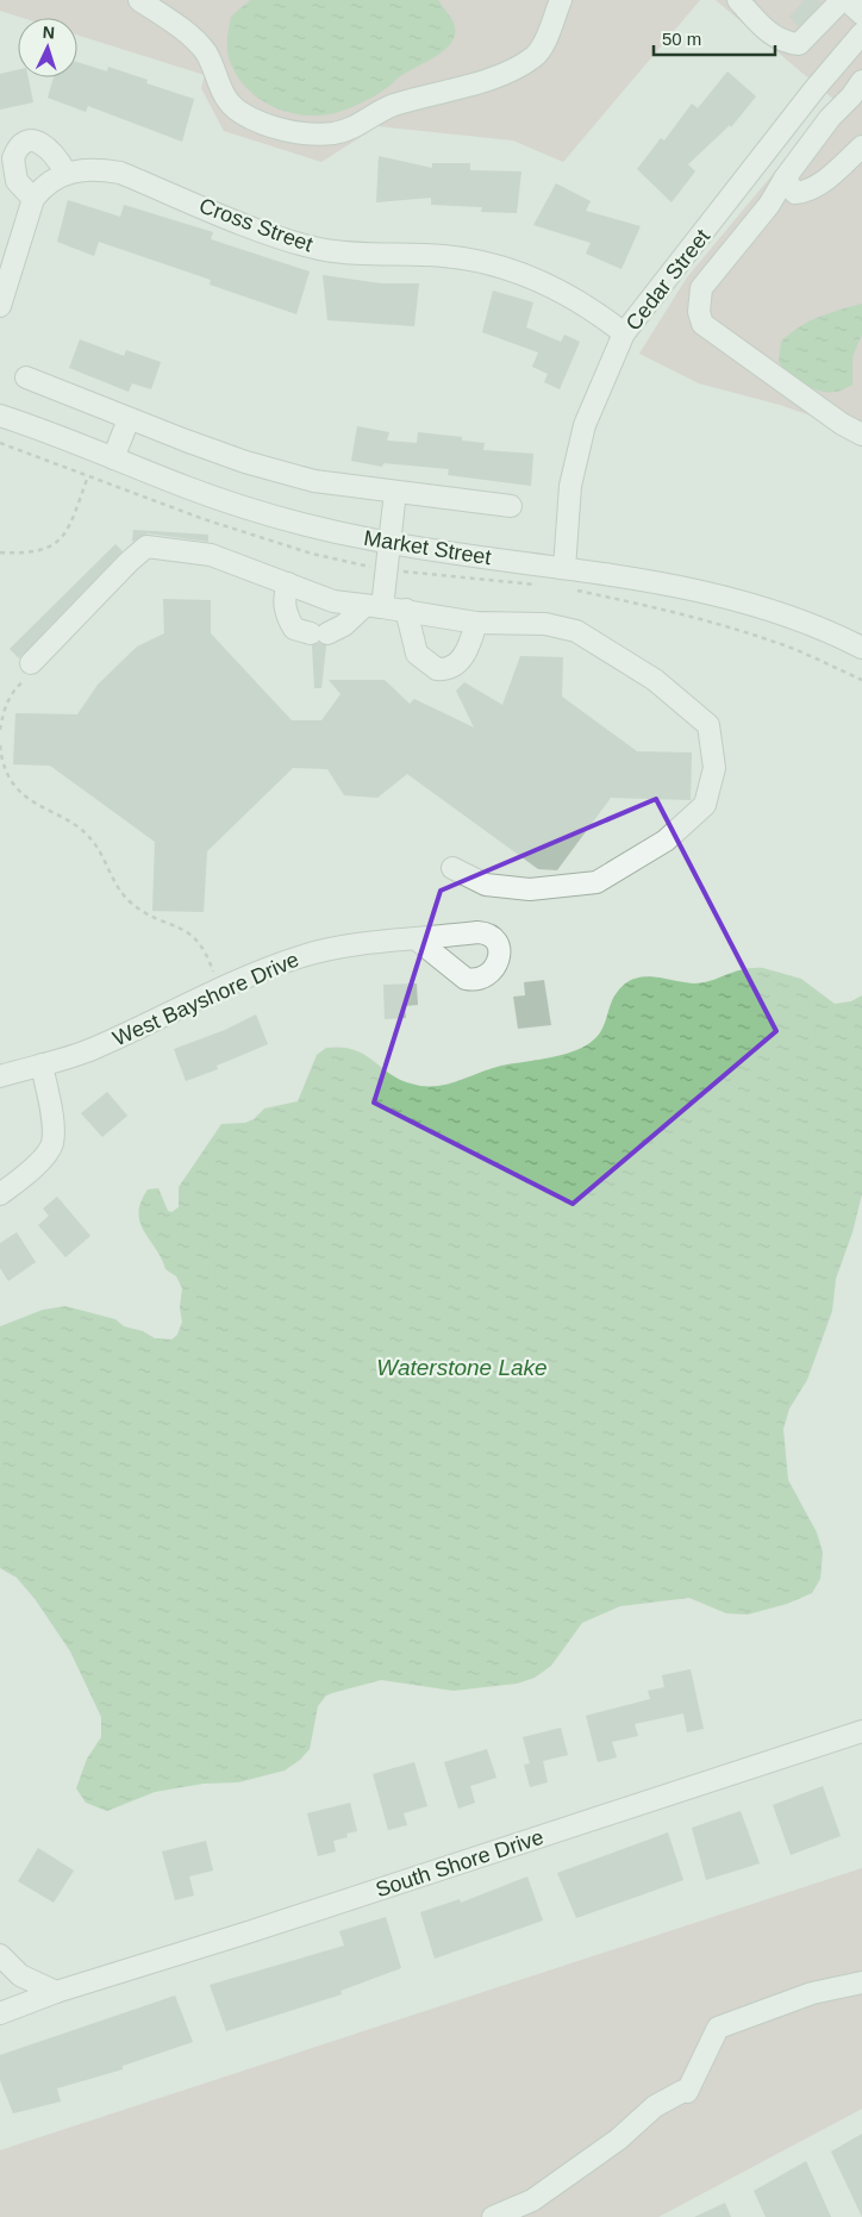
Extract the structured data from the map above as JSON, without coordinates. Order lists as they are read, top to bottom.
{
  "streets": {
    "street": [
      "Cross Street",
      "Cedar Street",
      "Market Street",
      "West Bayshore Drive",
      "South Shore Drive"
    ]
  },
  "crossings": [
    ["Cross Street", "Cedar Street"],
    ["Cedar Street", "Market Street"]
  ],
  "water": ["Waterstone Lake"],
  "scale_bar": "50 m",
  "north": "top"
}
